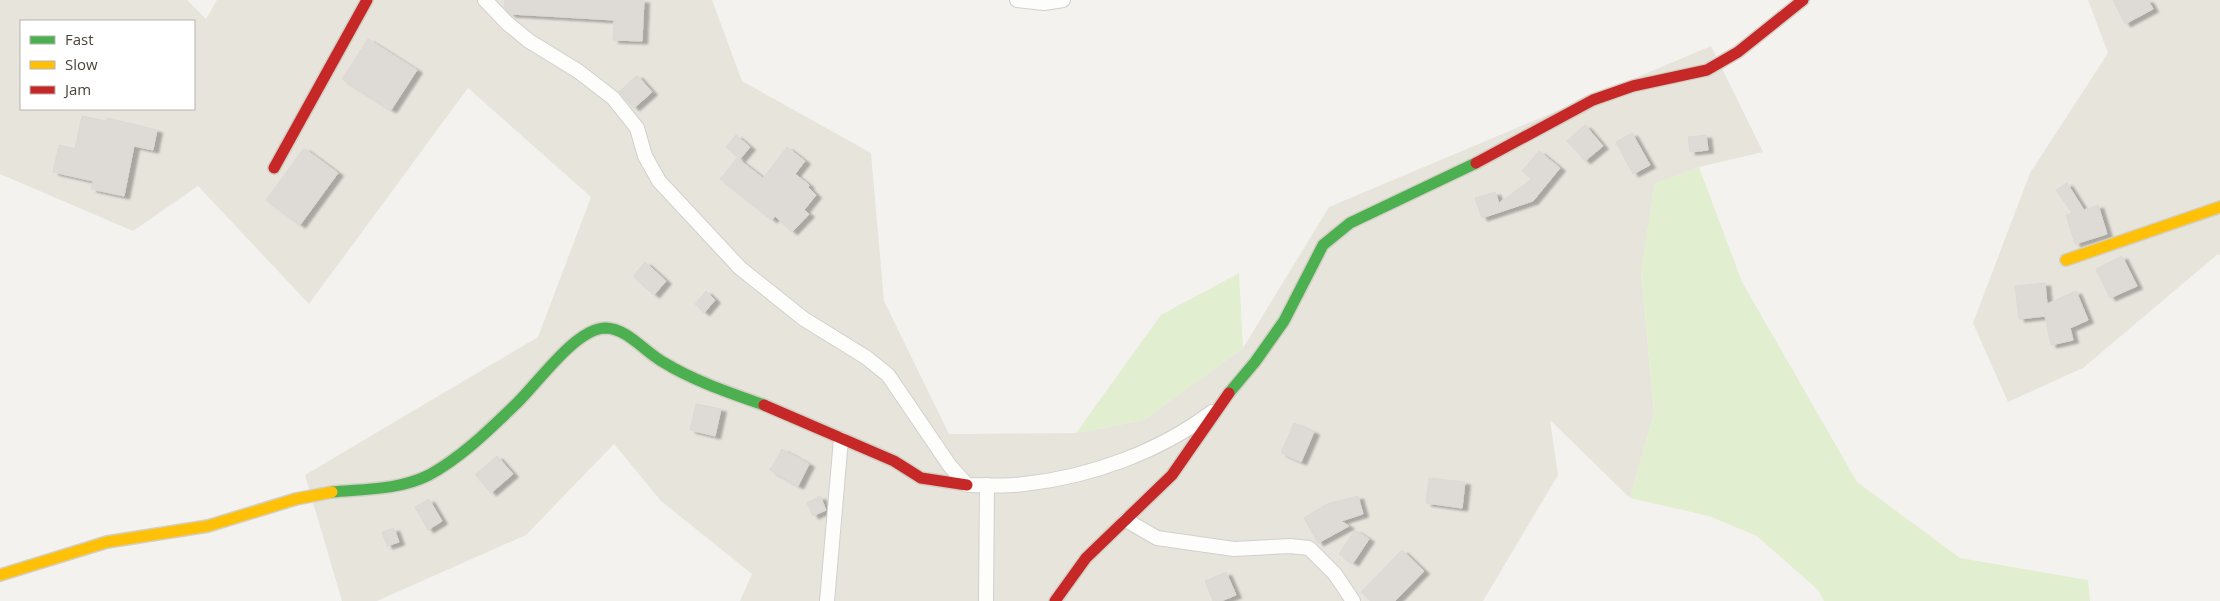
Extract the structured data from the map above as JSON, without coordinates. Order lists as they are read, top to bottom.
{
  "legend": ["Fast", "Slow", "Jam"]
}
